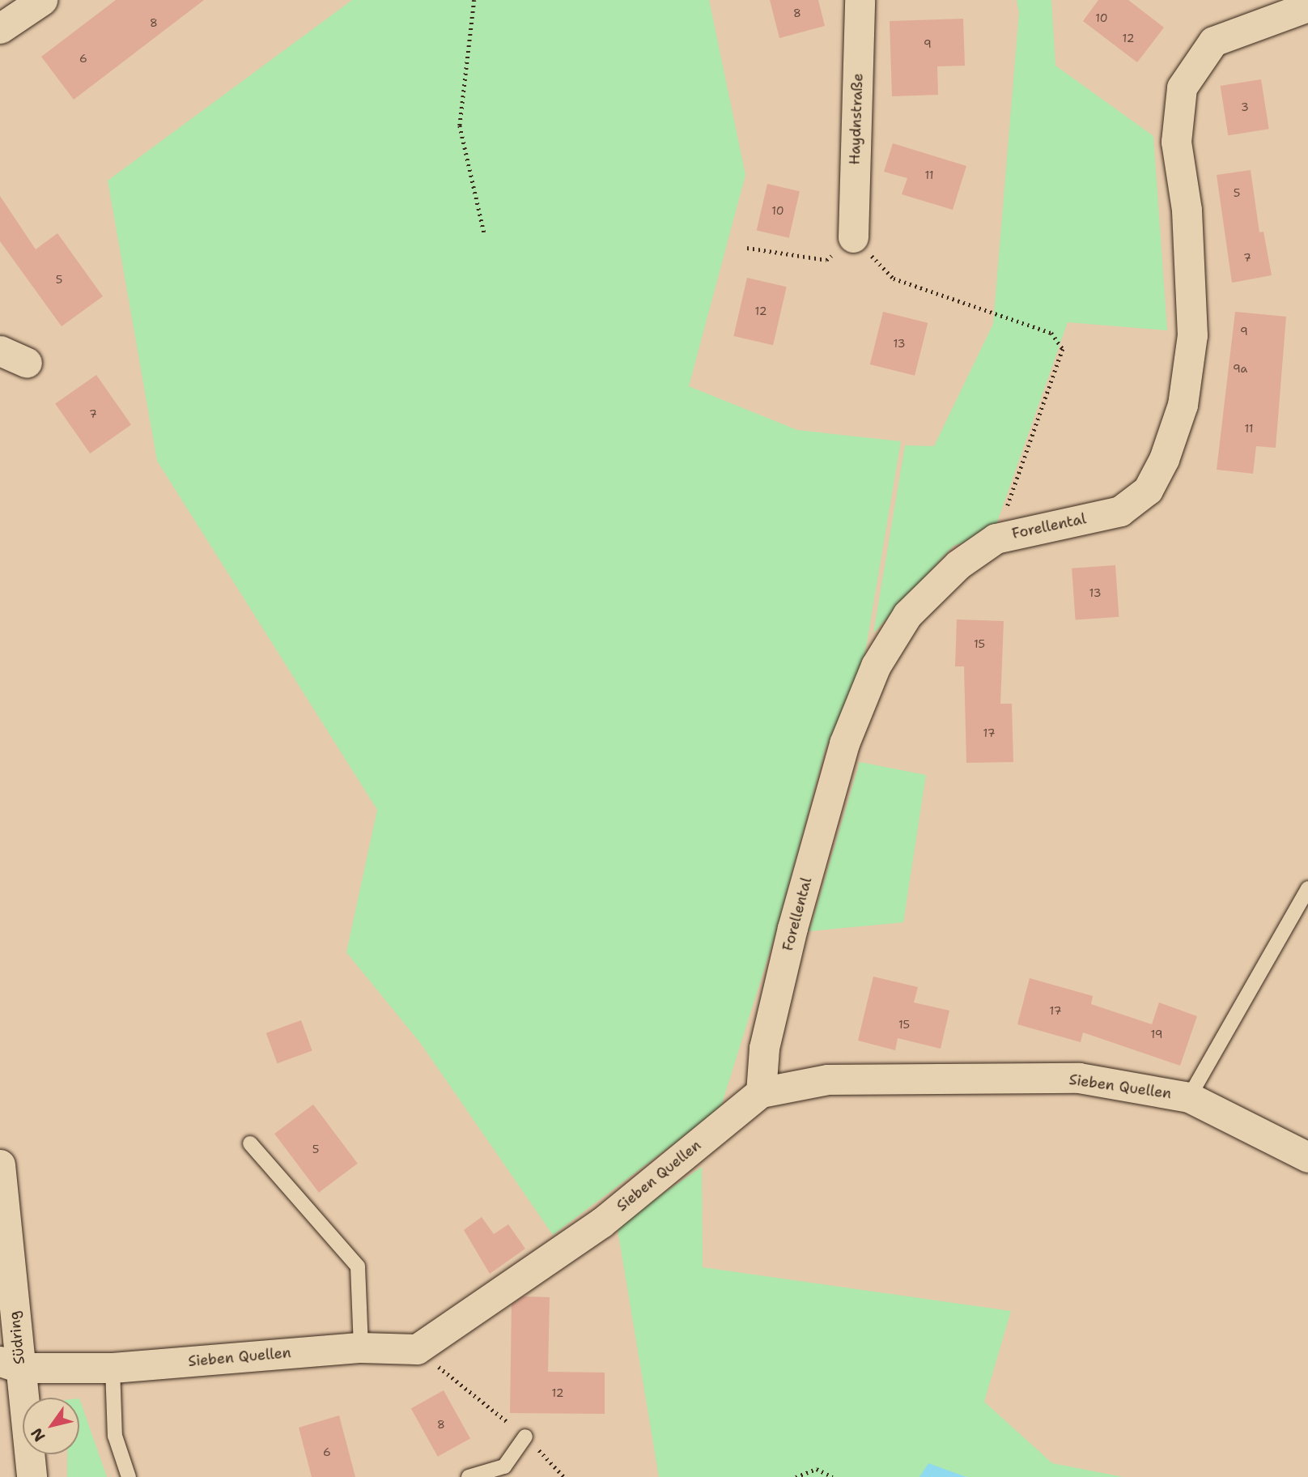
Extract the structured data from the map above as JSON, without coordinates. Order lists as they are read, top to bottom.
{
  "streets": {
    "street": [
      "Haydnstraße",
      "Forellental",
      "Sieben Quellen",
      "Südring"
    ]
  },
  "crossings": [
    ["Forellental", "Sieben Quellen"],
    ["Sieben Quellen", "Südring"]
  ],
  "house_numbers": [
    "8",
    "10",
    "8",
    "12",
    "9",
    "6",
    "3",
    "11",
    "5",
    "10",
    "7",
    "5",
    "12",
    "9",
    "13",
    "9a",
    "7",
    "11",
    "13",
    "15",
    "17",
    "17",
    "15",
    "19",
    "5",
    "12",
    "8",
    "6"
  ],
  "north": "bottom left"
}
